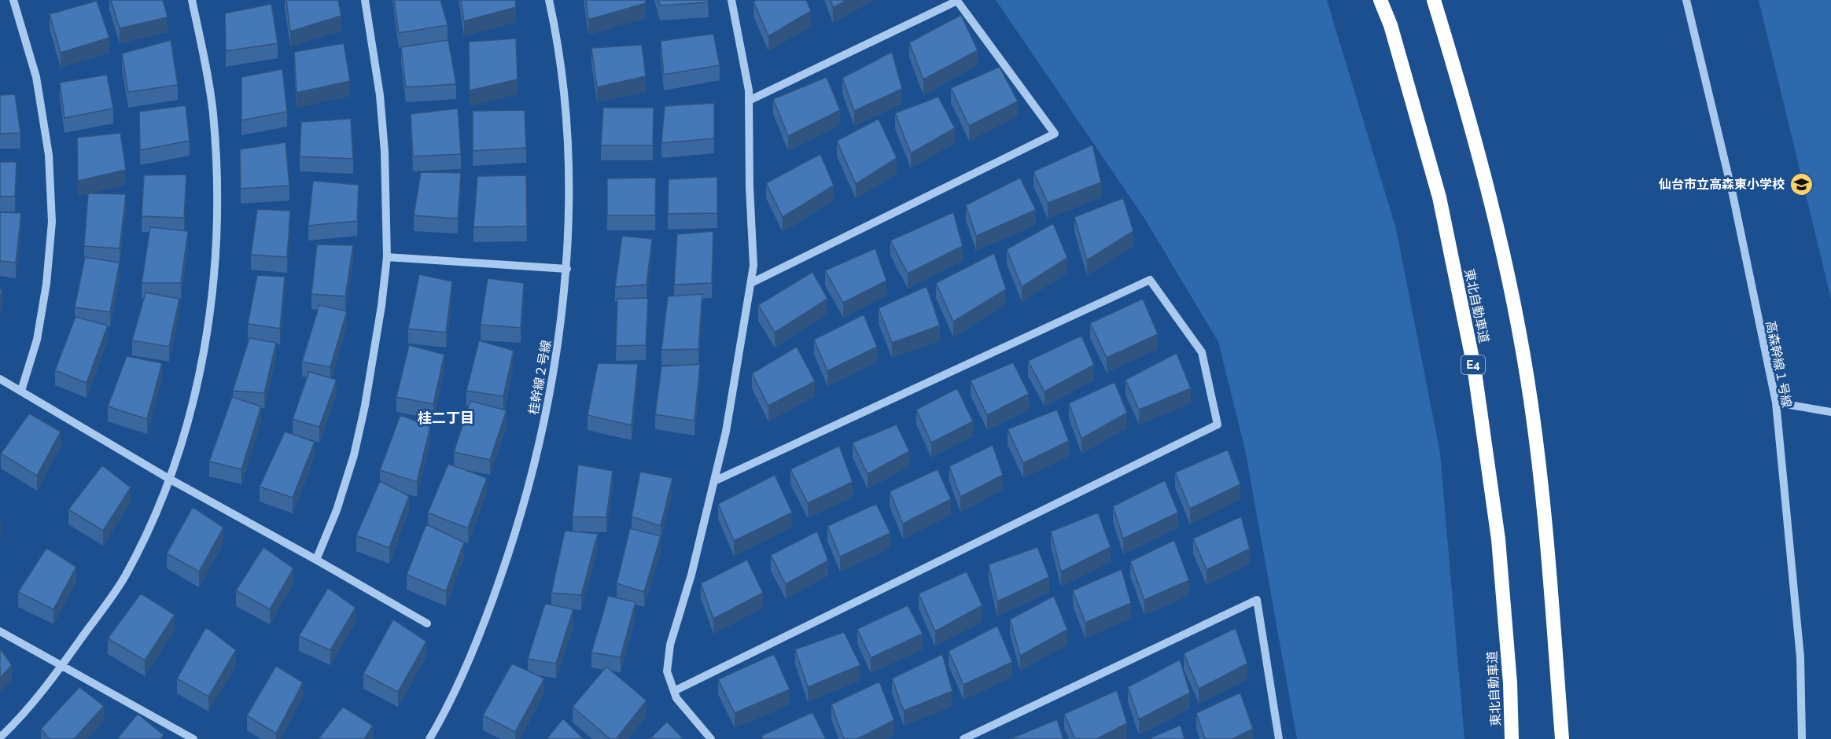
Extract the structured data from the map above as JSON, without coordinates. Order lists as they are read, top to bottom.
{
  "streets": {
    "highway": ["東北自動車道", "E4"],
    "street": ["高森幹線１号線", "桂幹線２号線"]
  },
  "districts": ["桂二丁目"],
  "places": {
    "school or university": ["仙台市立高森東小学校"]
  }
}
